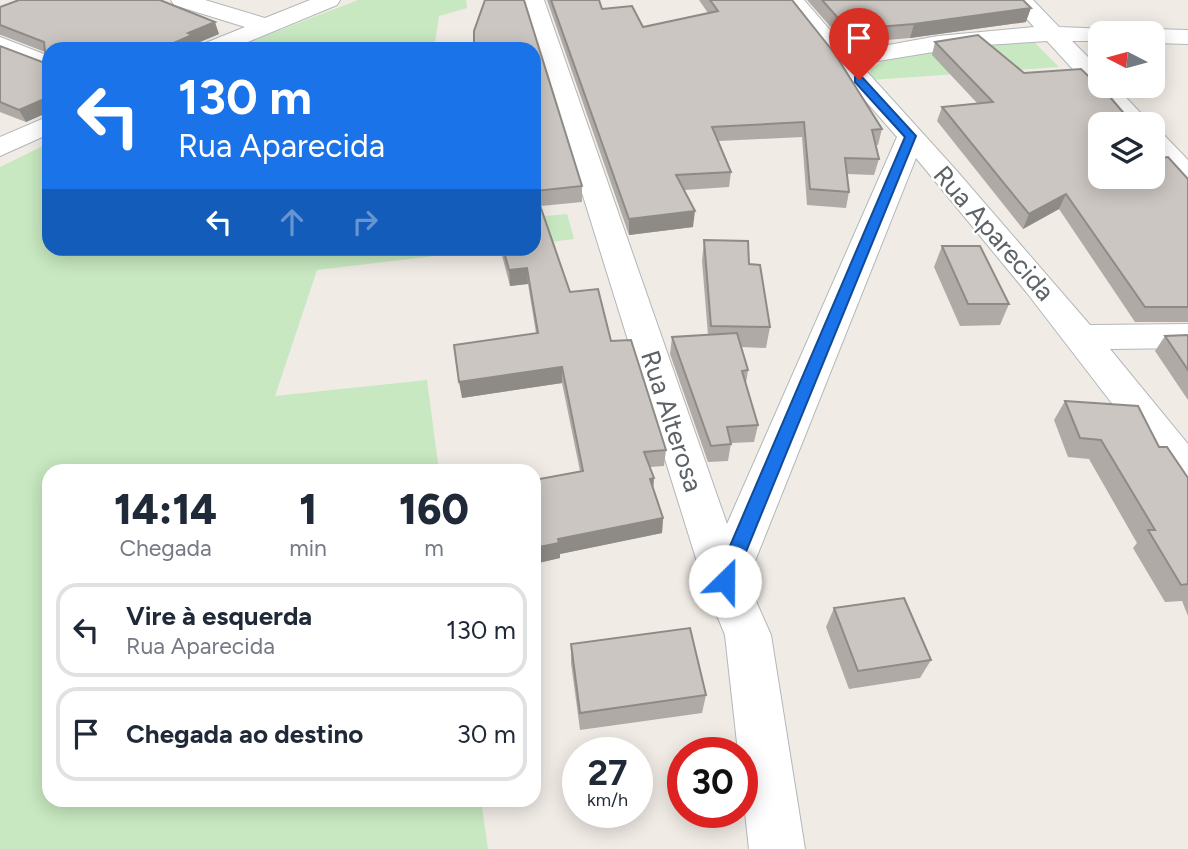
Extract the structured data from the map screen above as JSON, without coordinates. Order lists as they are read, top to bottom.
{
  "streets": {
    "street": ["Rua Aparecida", "Rua Alterosa"]
  },
  "north": "left",
  "page": {
    "turn": ["130 m", "Rua Aparecida"],
    "eta": [
      "14:14",
      "Chegada",
      "1",
      "min",
      "160",
      "m"
    ],
    "list": [
      {
        "name": "Vire à esquerda",
        "note": "Rua Aparecida",
        "value": "130 m"
      },
      {
        "name": "Chegada ao destino",
        "value": "30 m"
      }
    ],
    "speed": "27 km/h",
    "limit": "30"
  }
}
